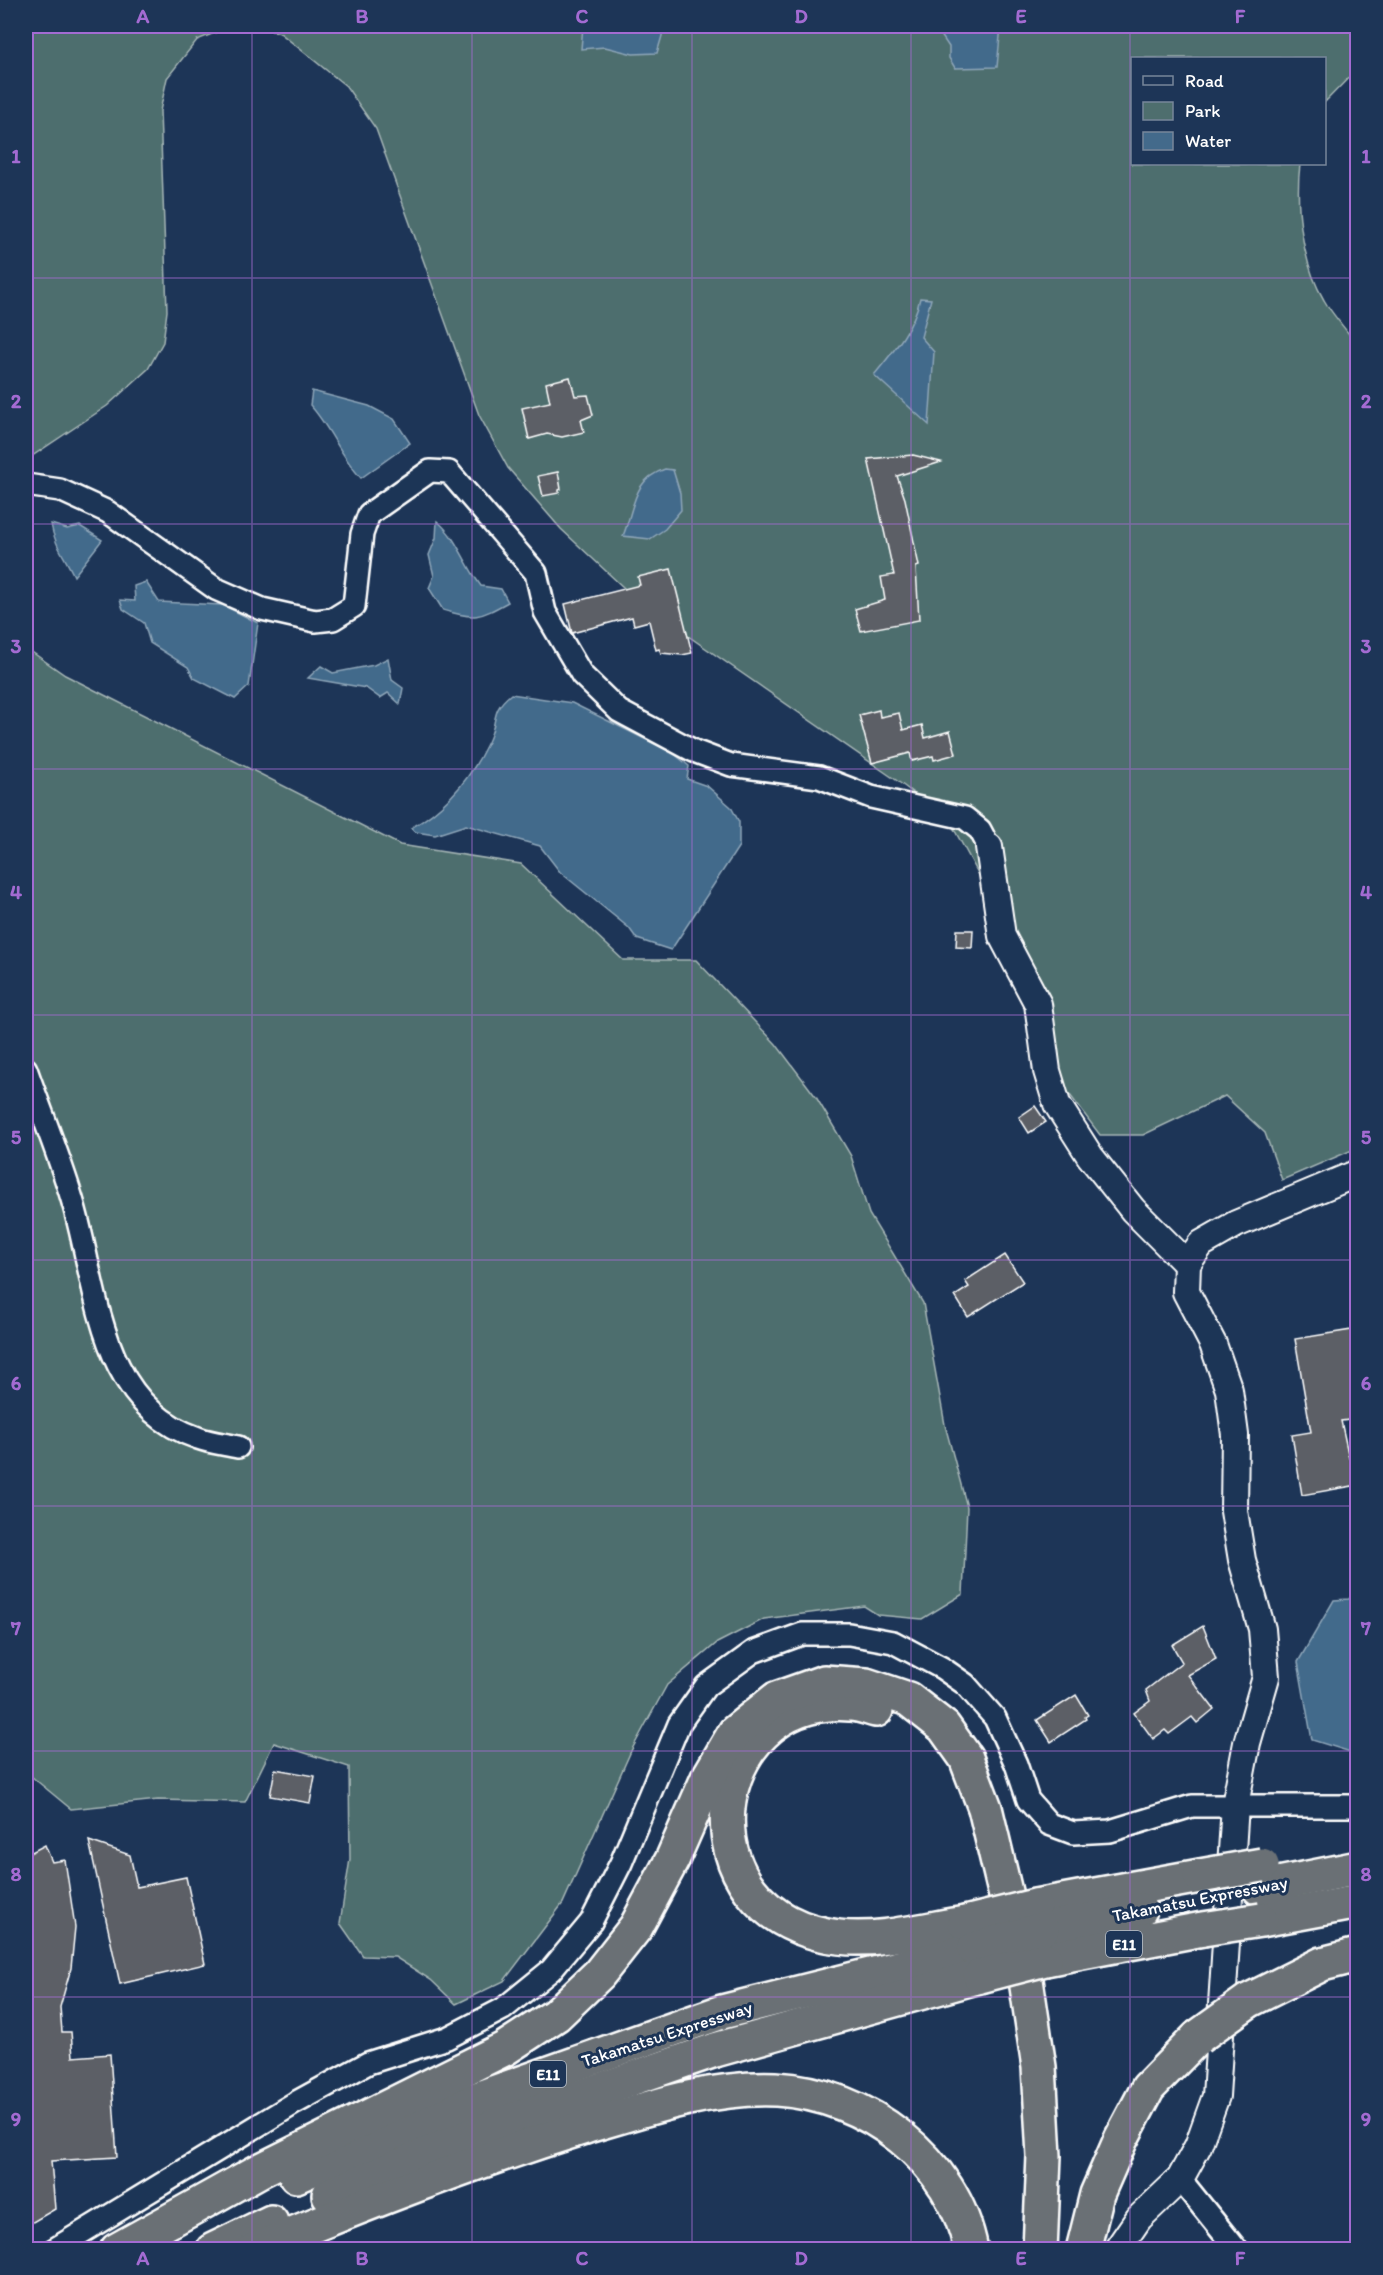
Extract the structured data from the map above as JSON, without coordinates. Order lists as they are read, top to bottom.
{
  "streets": {
    "highway": ["Takamatsu Expressway", "E11"]
  },
  "crossings": [
    ["Takamatsu Expressway", "E11"]
  ],
  "legend": ["Road", "Park", "Water"],
  "grid": {
    "columns": [
      "A",
      "B",
      "C",
      "D",
      "E",
      "F"
    ],
    "rows": [
      "1",
      "2",
      "3",
      "4",
      "5",
      "6",
      "7",
      "8",
      "9"
    ]
  }
}
